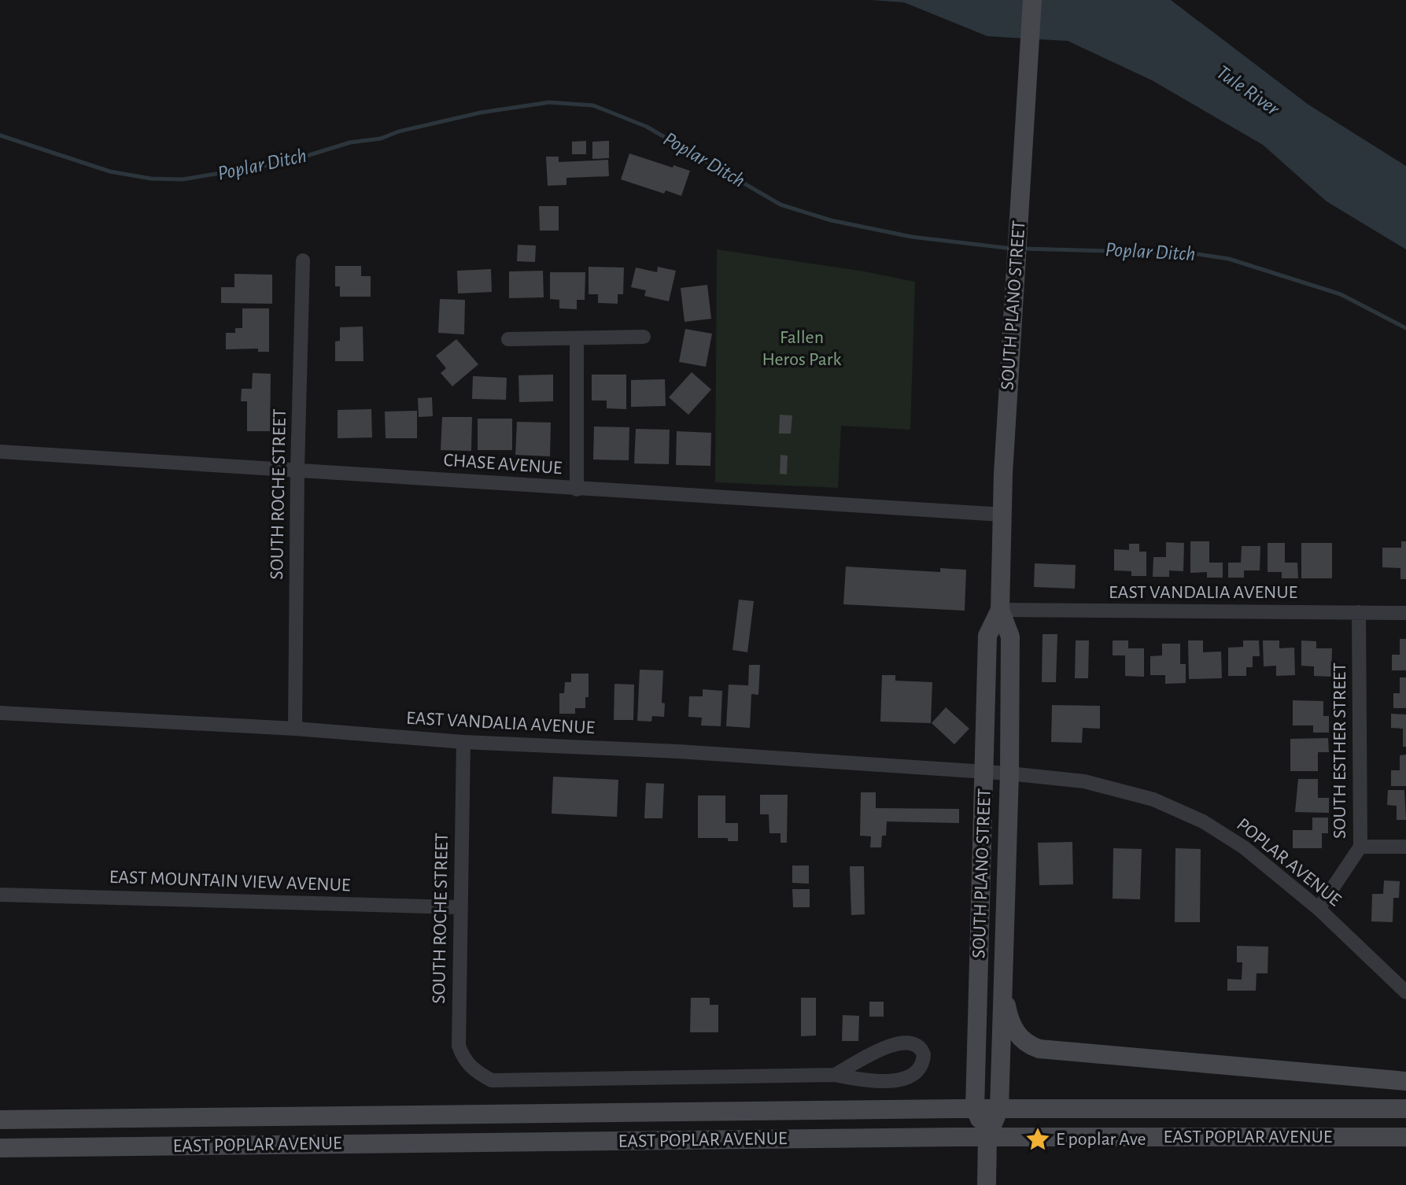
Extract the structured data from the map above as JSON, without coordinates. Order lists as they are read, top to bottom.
{
  "streets": {
    "main road": ["SOUTH PLANO STREET", "EAST POPLAR AVENUE"],
    "street": [
      "CHASE AVENUE",
      "SOUTH ROCHE STREET",
      "EAST VANDALIA AVENUE",
      "SOUTH ESTHER STREET",
      "POPLAR AVENUE",
      "EAST MOUNTAIN VIEW AVENUE"
    ]
  },
  "crossings": [
    ["SOUTH PLANO STREET", "CHASE AVENUE"],
    ["SOUTH PLANO STREET", "EAST VANDALIA AVENUE"],
    ["SOUTH PLANO STREET", "POPLAR AVENUE"],
    ["SOUTH PLANO STREET", "EAST POPLAR AVENUE"],
    ["CHASE AVENUE", "SOUTH ROCHE STREET"],
    ["SOUTH ROCHE STREET", "EAST VANDALIA AVENUE"],
    ["SOUTH ROCHE STREET", "EAST MOUNTAIN VIEW AVENUE"],
    ["EAST VANDALIA AVENUE", "SOUTH ESTHER STREET"],
    ["EAST VANDALIA AVENUE", "POPLAR AVENUE"],
    ["SOUTH ESTHER STREET", "POPLAR AVENUE"]
  ],
  "water": ["Tule River", "Poplar Ditch"],
  "parks": ["Fallen Heros Park"],
  "places": {
    "place": ["E poplar Ave"]
  }
}
